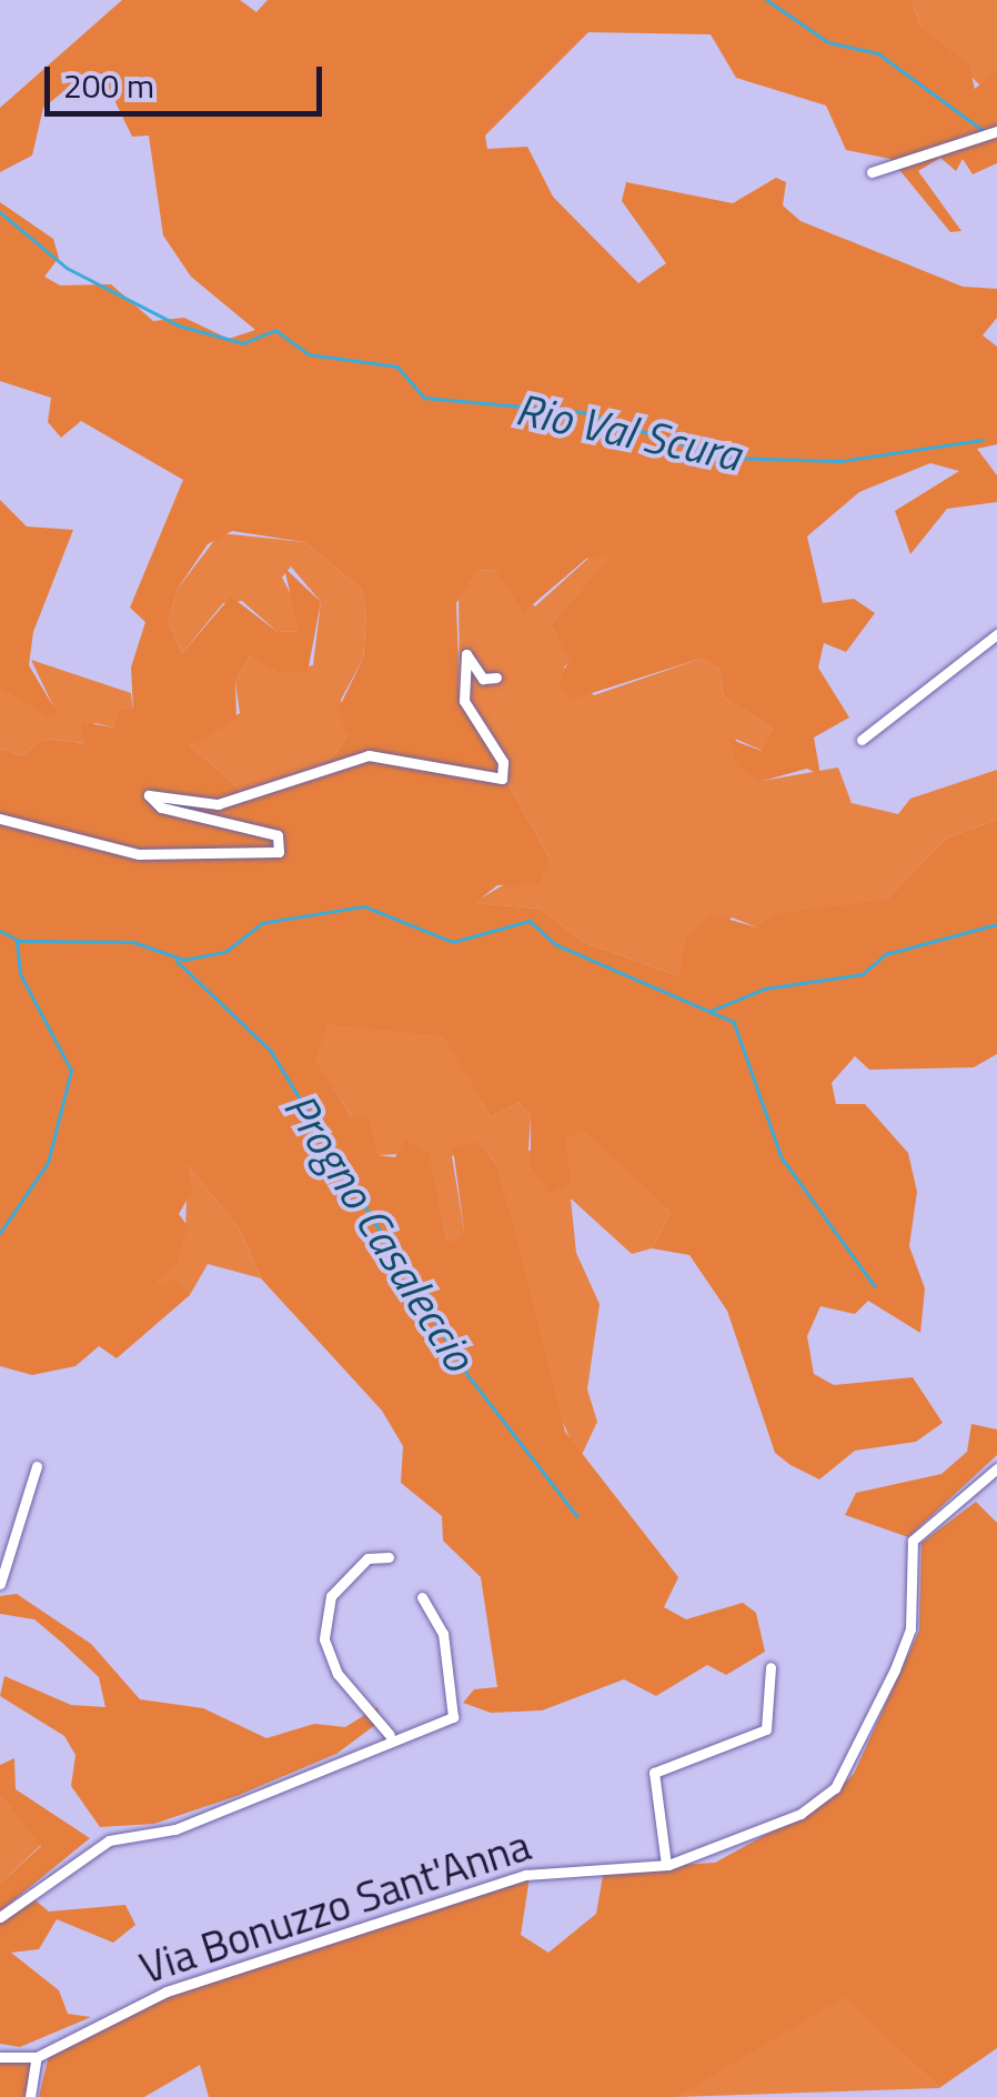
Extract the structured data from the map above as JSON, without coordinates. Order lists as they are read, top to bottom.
{
  "streets": {
    "street": ["Via Bonuzzo Sant'Anna"]
  },
  "water": ["Rio Val Scura", "Progno Casaleccio"],
  "scale_bar": "200 m"
}
